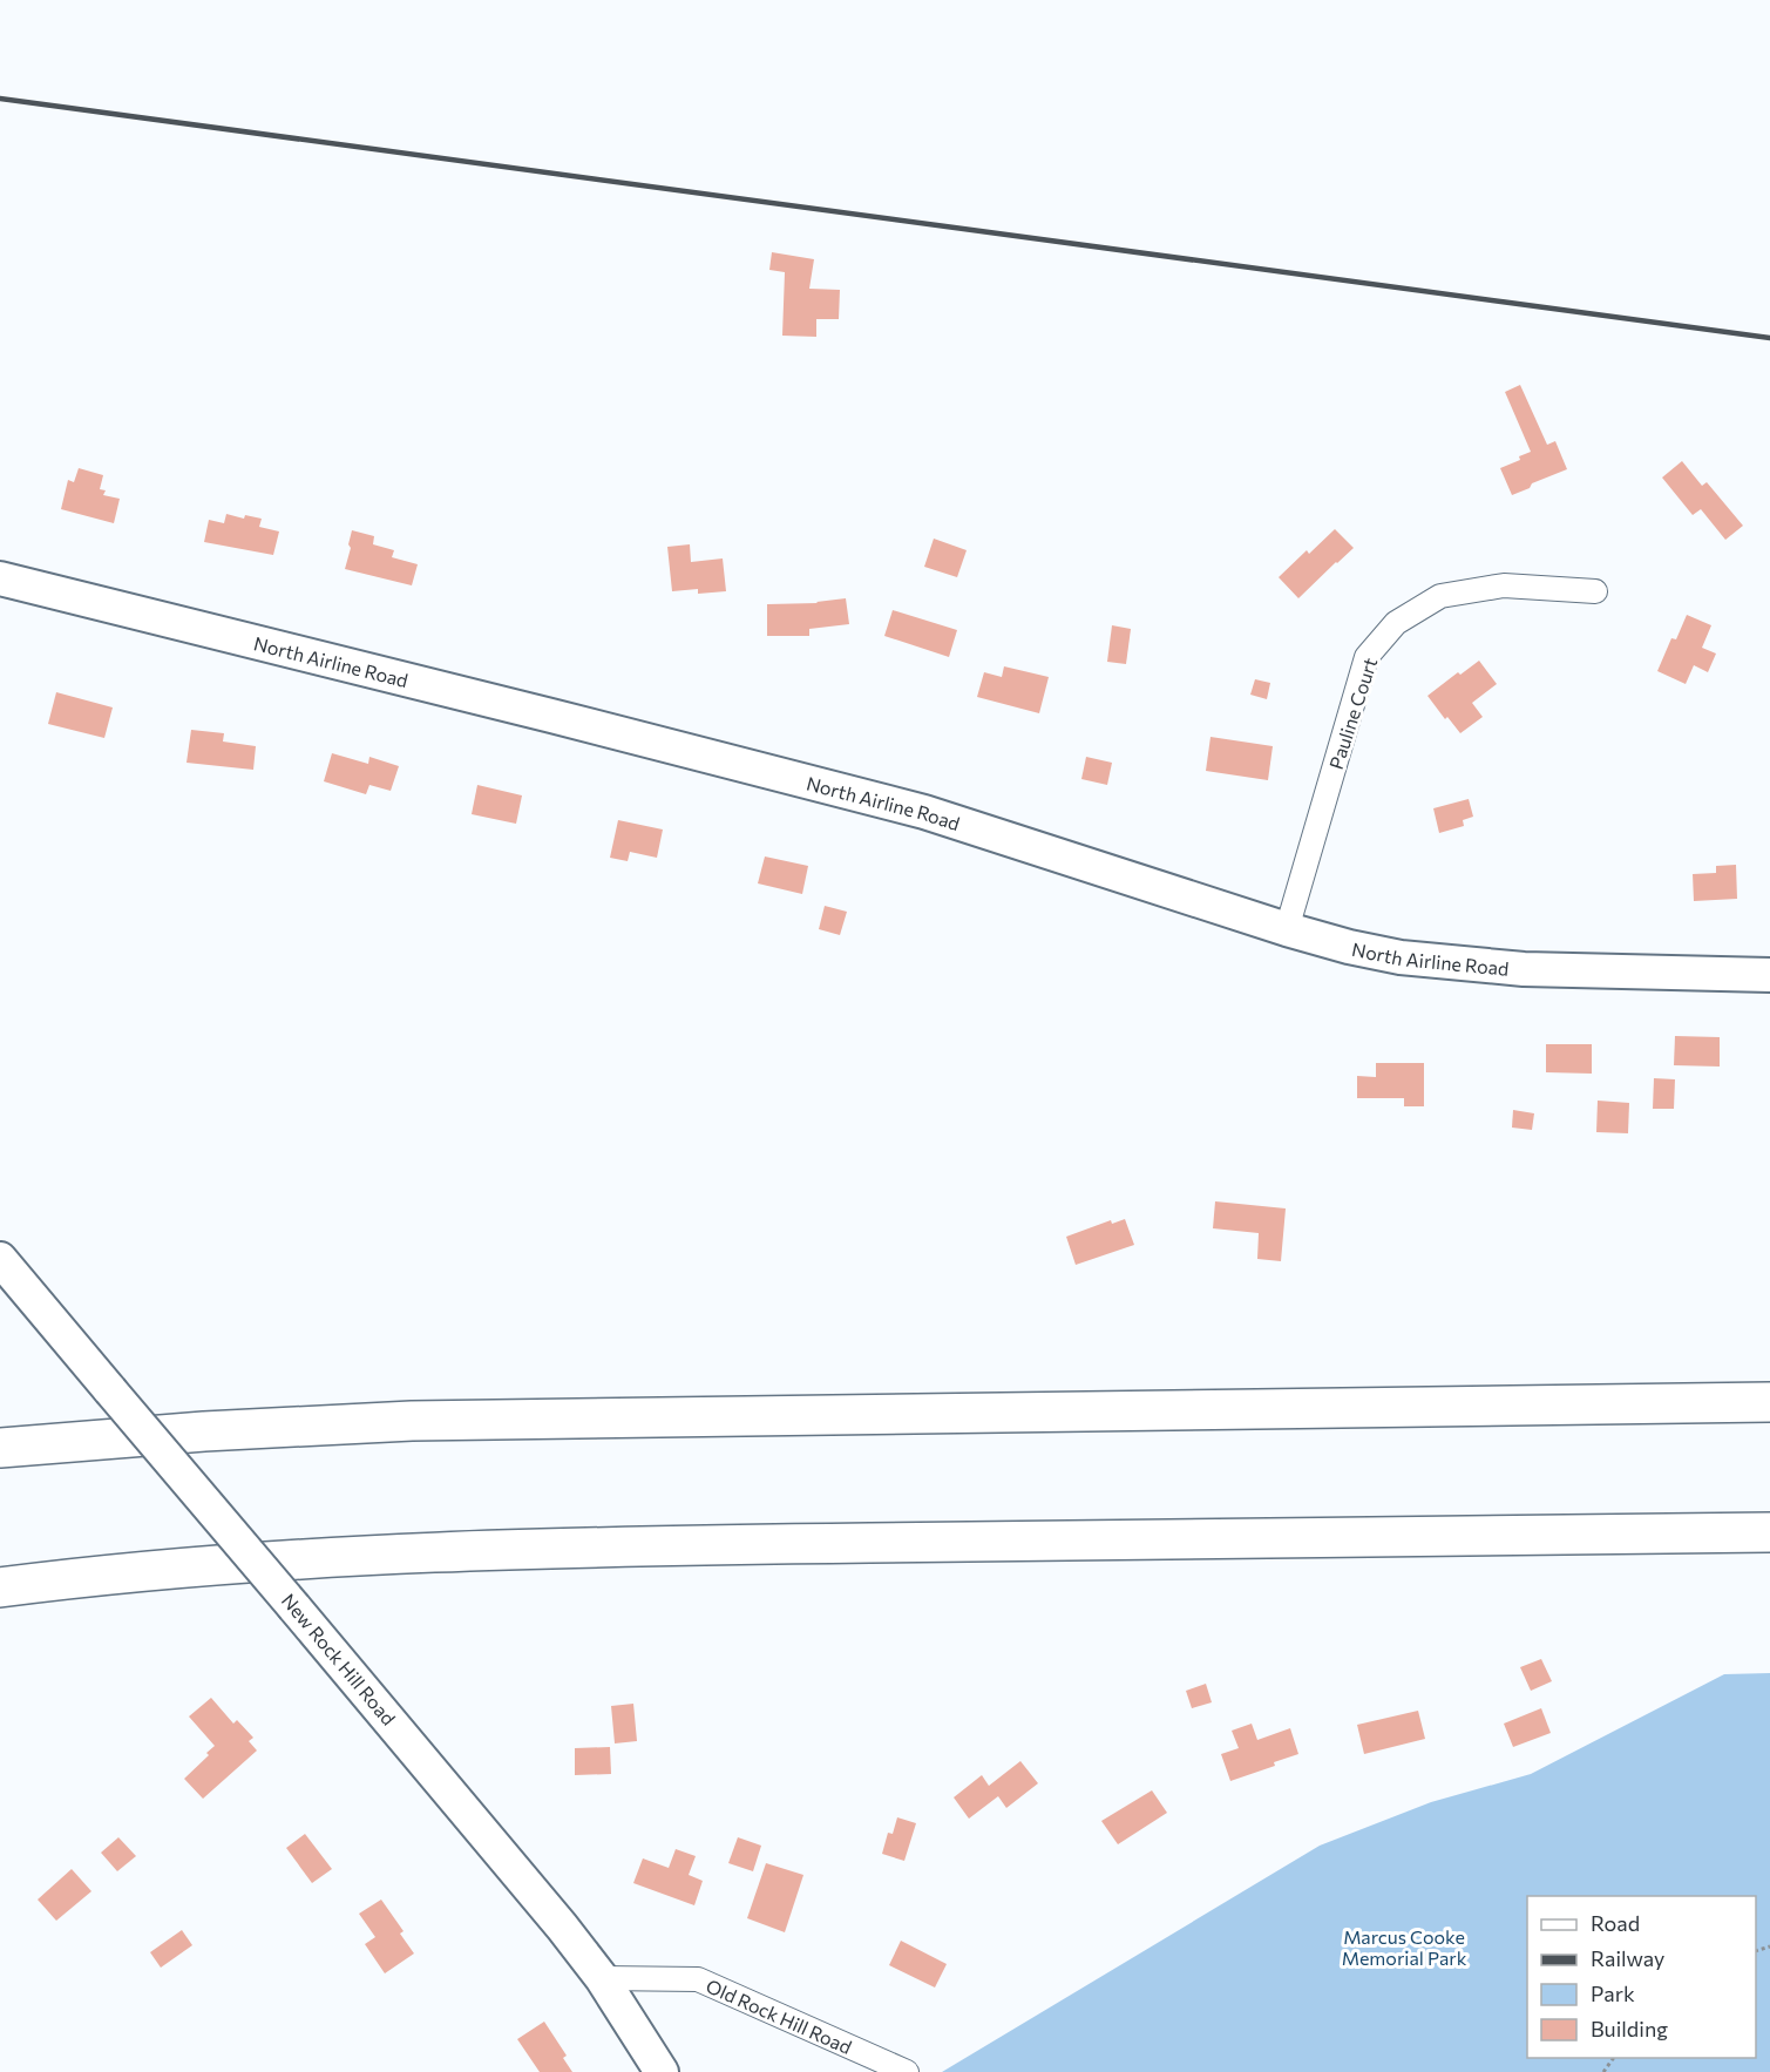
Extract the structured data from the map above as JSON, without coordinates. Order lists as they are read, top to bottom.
{
  "streets": {
    "main road": ["North Airline Road", "New Rock Hill Road"],
    "street": ["Pauline Court", "Old Rock Hill Road"]
  },
  "crossings": [
    ["North Airline Road", "Pauline Court"],
    ["New Rock Hill Road", "Old Rock Hill Road"]
  ],
  "parks": ["Marcus Cooke Memorial Park"],
  "legend": [
    "Road",
    "Railway",
    "Park",
    "Building"
  ]
}
